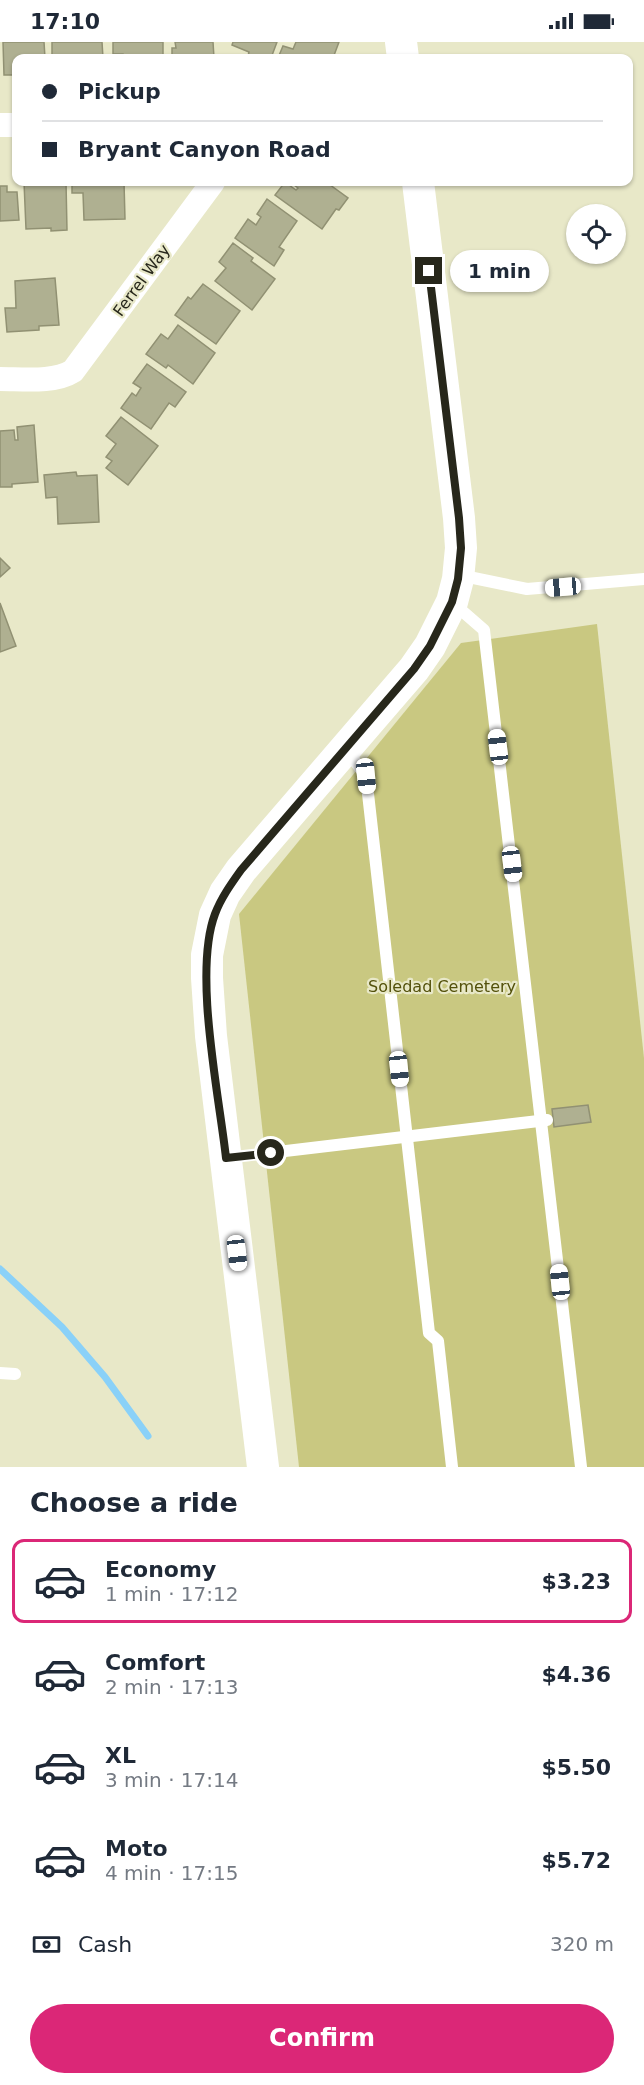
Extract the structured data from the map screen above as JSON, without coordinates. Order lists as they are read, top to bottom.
{
  "streets": {
    "street": ["Ferrel Way"]
  },
  "parks": ["Soledad Cemetery"],
  "page": {
    "status": "17:10",
    "banner": ["Pickup", "Bryant Canyon Road"],
    "bubble": "1 min",
    "heading": "Choose a ride",
    "list": [
      {
        "name": "Economy",
        "note": "1 min · 17:12",
        "value": "$3.23"
      },
      {
        "name": "Comfort",
        "note": "2 min · 17:13",
        "value": "$4.36"
      },
      {
        "name": "XL",
        "note": "3 min · 17:14",
        "value": "$5.50"
      },
      {
        "name": "Moto",
        "note": "4 min · 17:15",
        "value": "$5.72"
      }
    ],
    "pay": ["Cash", "320 m"],
    "buttons": "Confirm"
  }
}
